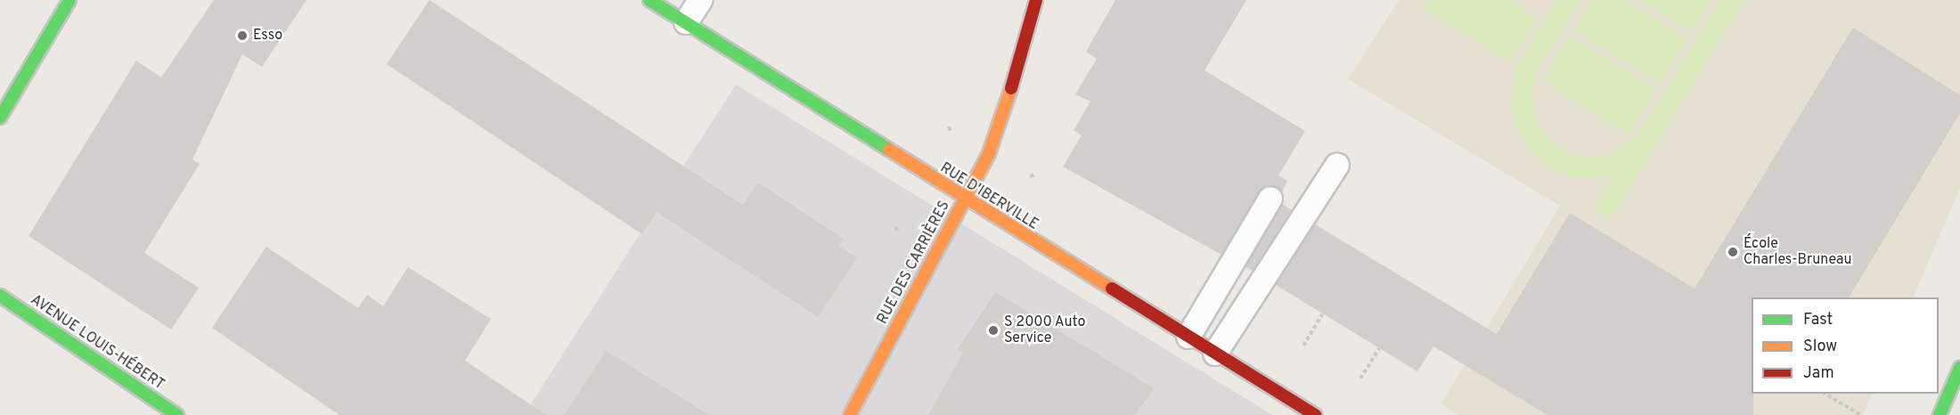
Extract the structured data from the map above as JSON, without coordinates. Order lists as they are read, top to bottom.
{
  "streets": {
    "main road": ["RUE D'IBERVILLE", "RUE DES CARRIÈRES", "AVENUE LOUIS-HÉBERT"]
  },
  "crossings": [
    ["RUE D'IBERVILLE", "RUE DES CARRIÈRES"]
  ],
  "places": ["Esso", "École Charles-Bruneau", "S 2000 Auto Service"],
  "legend": ["Fast", "Slow", "Jam"]
}
